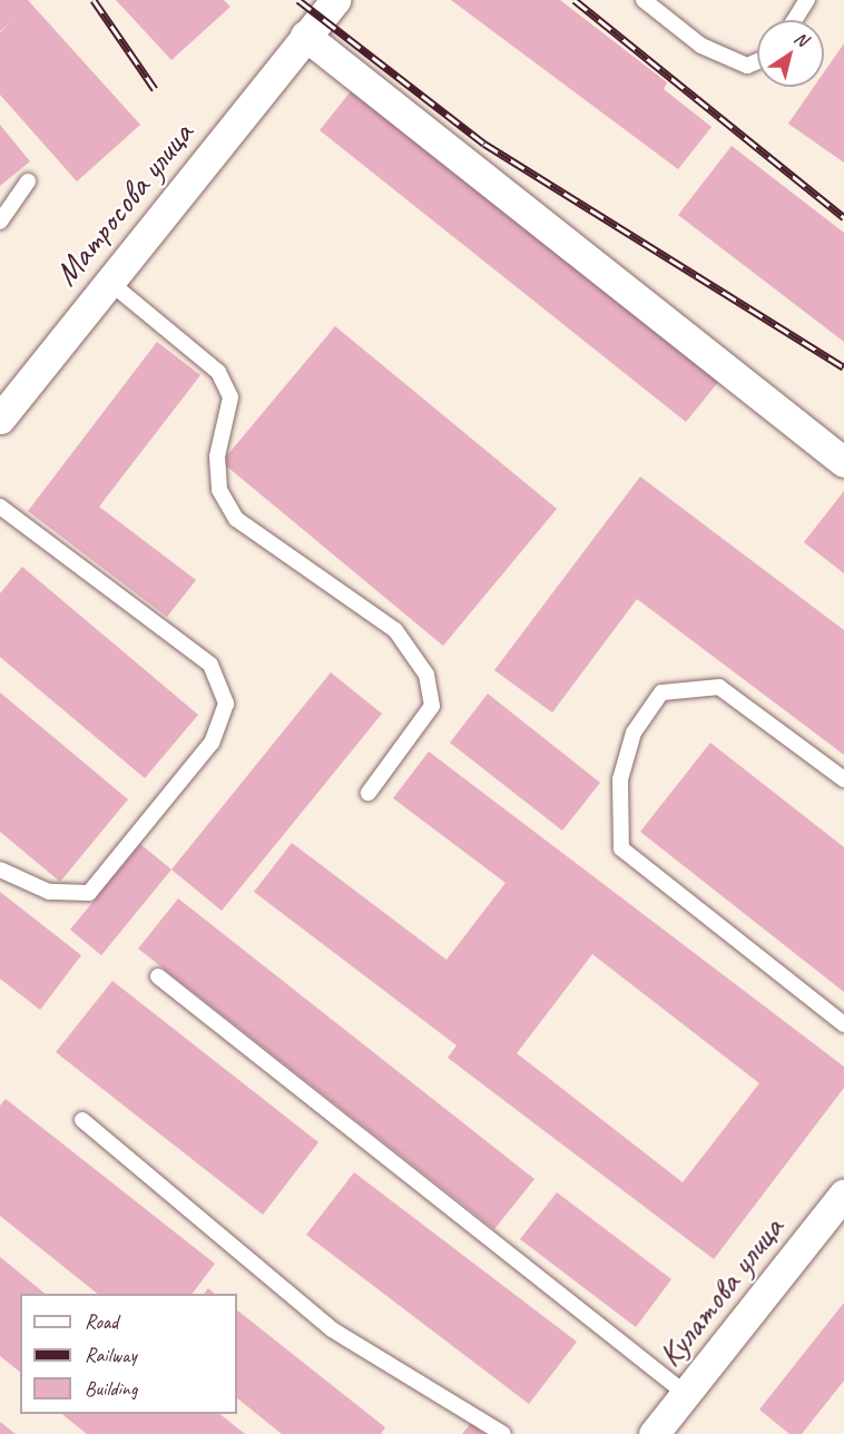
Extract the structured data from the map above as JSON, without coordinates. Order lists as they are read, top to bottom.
{
  "streets": {
    "street": ["Матросова улица", "Кулатова улица"]
  },
  "legend": ["Road", "Railway", "Building"],
  "north": "top right"
}
